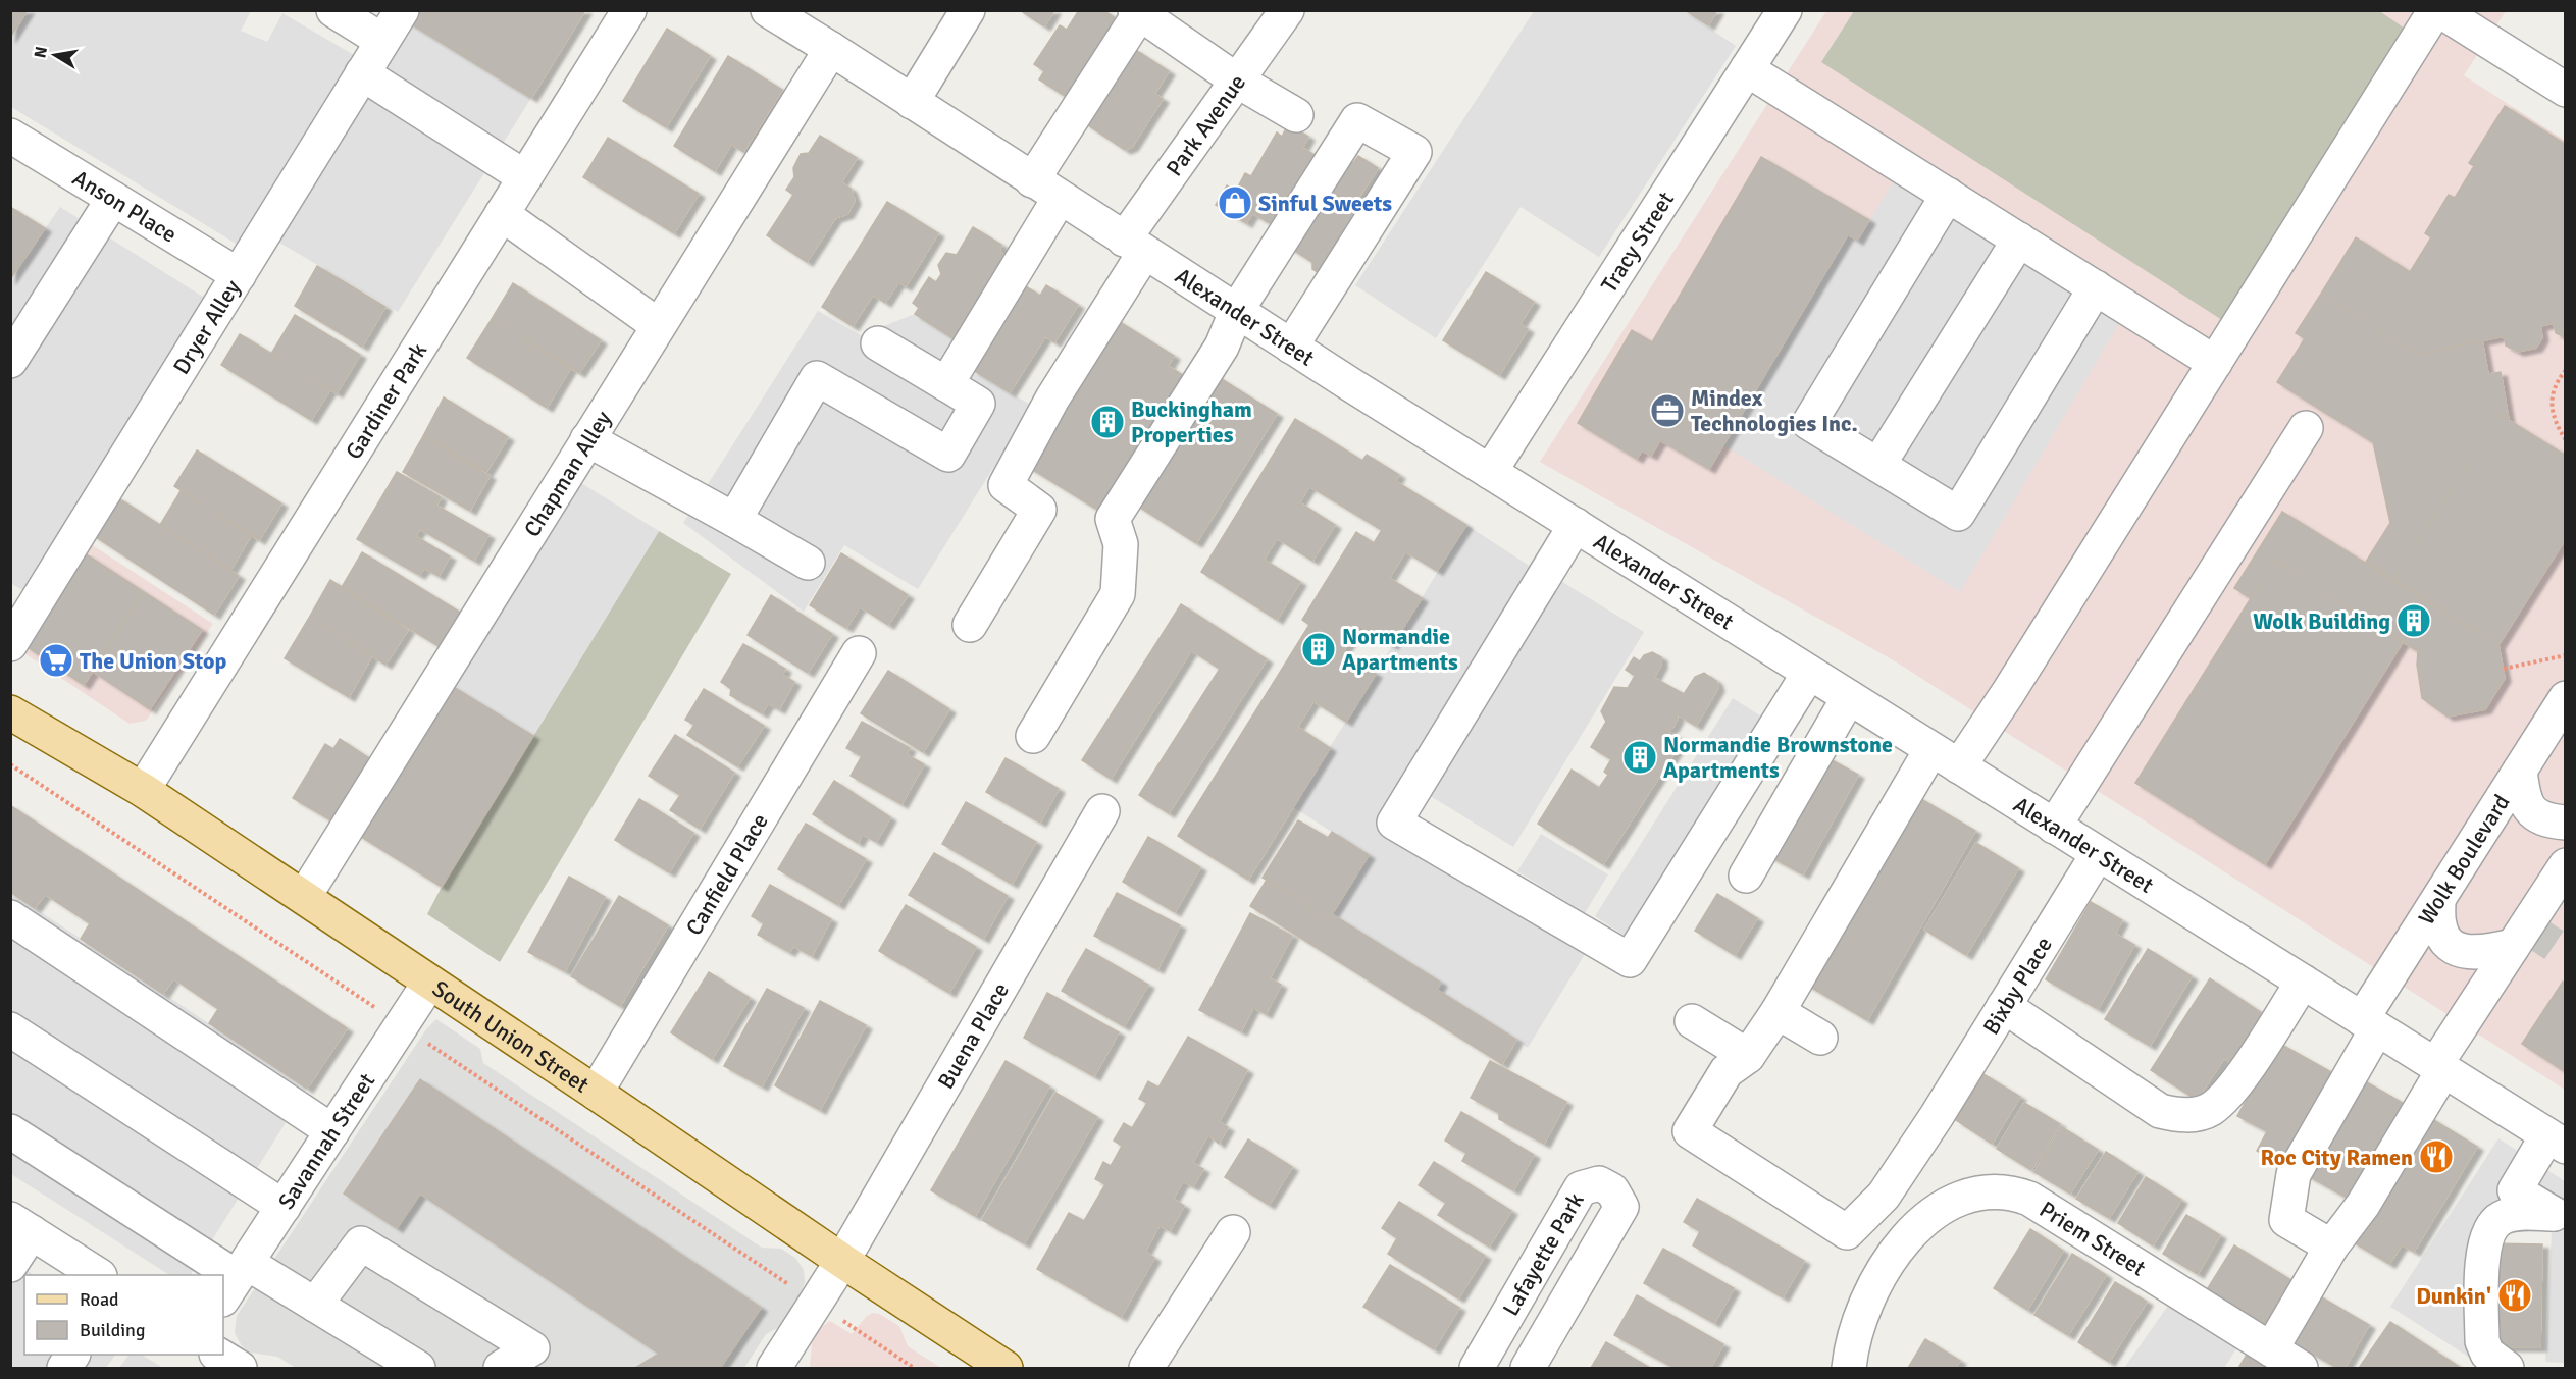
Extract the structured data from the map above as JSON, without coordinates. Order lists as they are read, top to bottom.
{
  "streets": {
    "main road": ["South Union Street"],
    "street": [
      "Park Avenue",
      "Anson Place",
      "Tracy Street",
      "Alexander Street",
      "Dryer Alley",
      "Gardiner Park",
      "Chapman Alley",
      "Wolk Boulevard",
      "Canfield Place",
      "Bixby Place",
      "Buena Place",
      "Savannah Street",
      "Priem Street",
      "Lafayette Park"
    ]
  },
  "crossings": [
    ["Park Avenue", "Alexander Street"],
    ["Anson Place", "Dryer Alley"],
    ["Tracy Street", "Alexander Street"],
    ["Alexander Street", "Chapman Alley"],
    ["Alexander Street", "Wolk Boulevard"],
    ["Alexander Street", "Bixby Place"],
    ["Gardiner Park", "South Union Street"],
    ["Chapman Alley", "South Union Street"],
    ["Canfield Place", "South Union Street"],
    ["South Union Street", "Buena Place"],
    ["South Union Street", "Savannah Street"]
  ],
  "places": {
    "shop": ["Sinful Sweets"],
    "office": ["Mindex Technologies Inc."],
    "building": [
      "Buckingham Properties",
      "Wolk Building",
      "Normandie Apartments",
      "Normandie Brownstone Apartments"
    ],
    "supermarket": ["The Union Stop"],
    "restaurant": ["Roc City Ramen", "Dunkin'"]
  },
  "legend": ["Road", "Building"],
  "north": "left"
}
